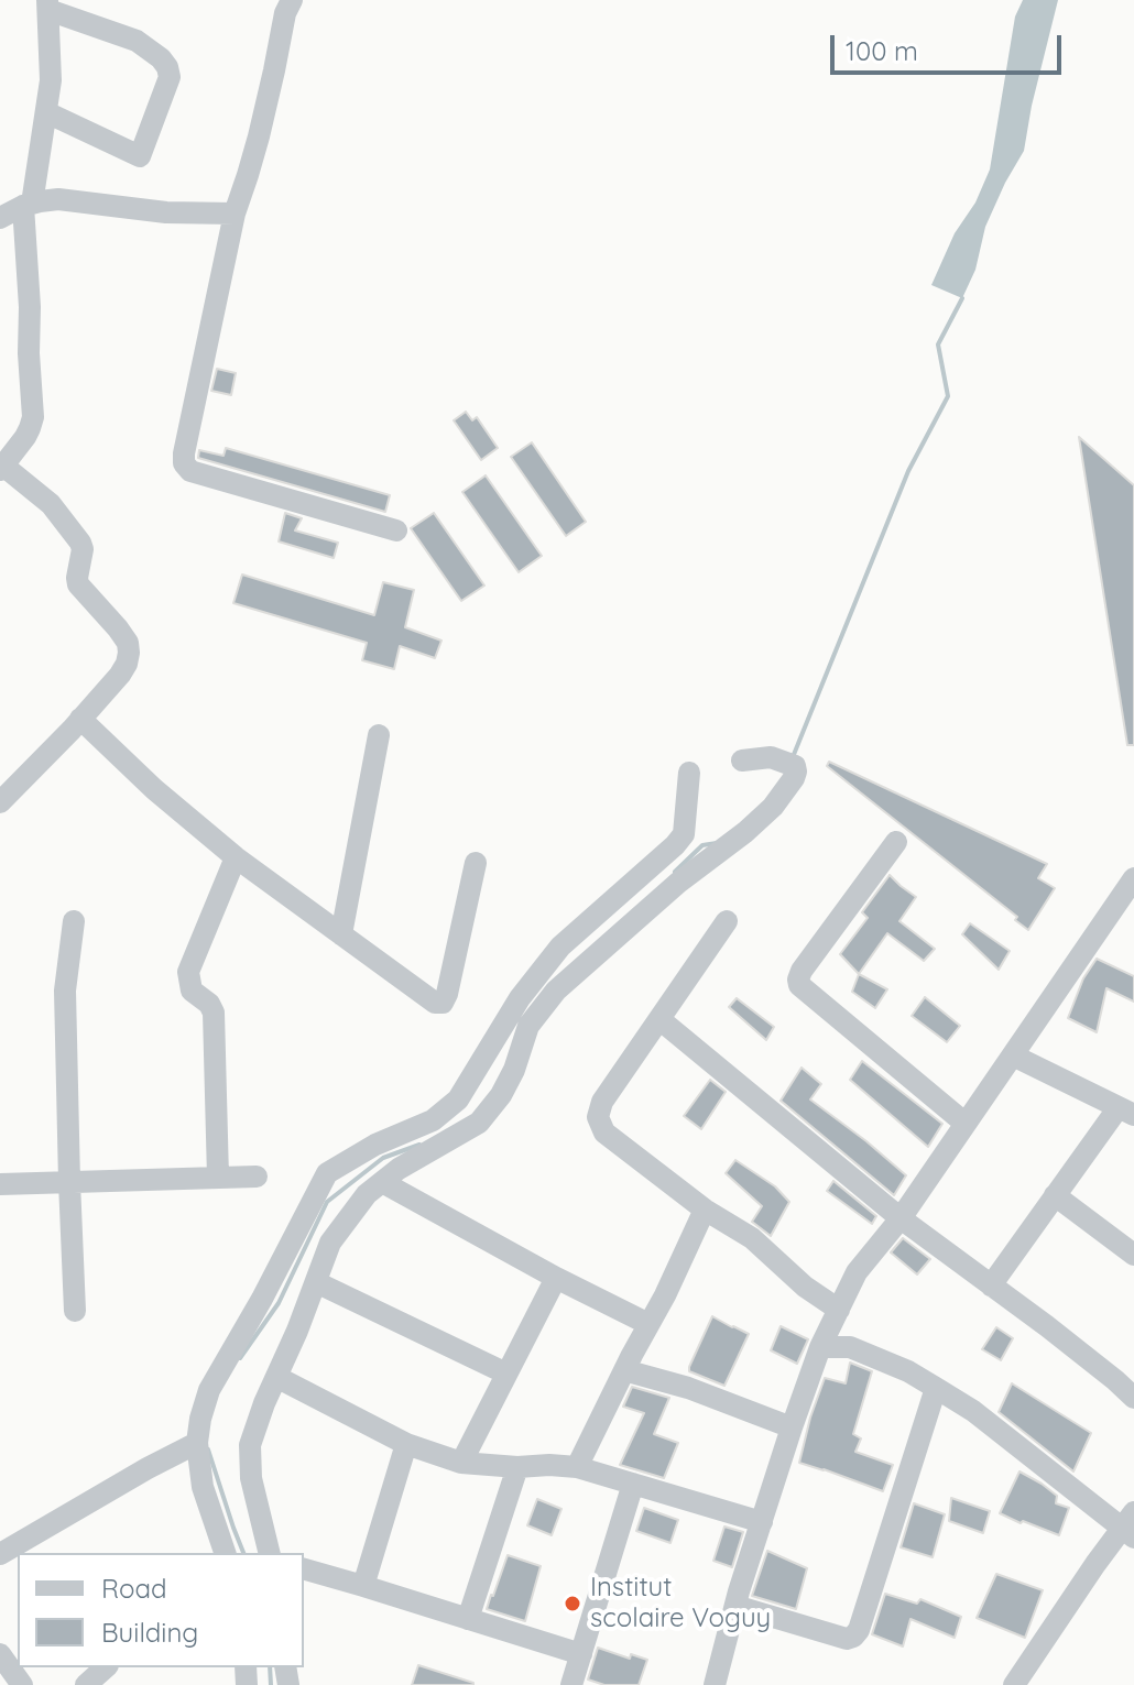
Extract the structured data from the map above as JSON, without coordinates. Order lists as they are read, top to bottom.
{
  "places": ["Institut scolaire Voguy"],
  "legend": ["Road", "Building"],
  "scale_bar": "100 m"
}
